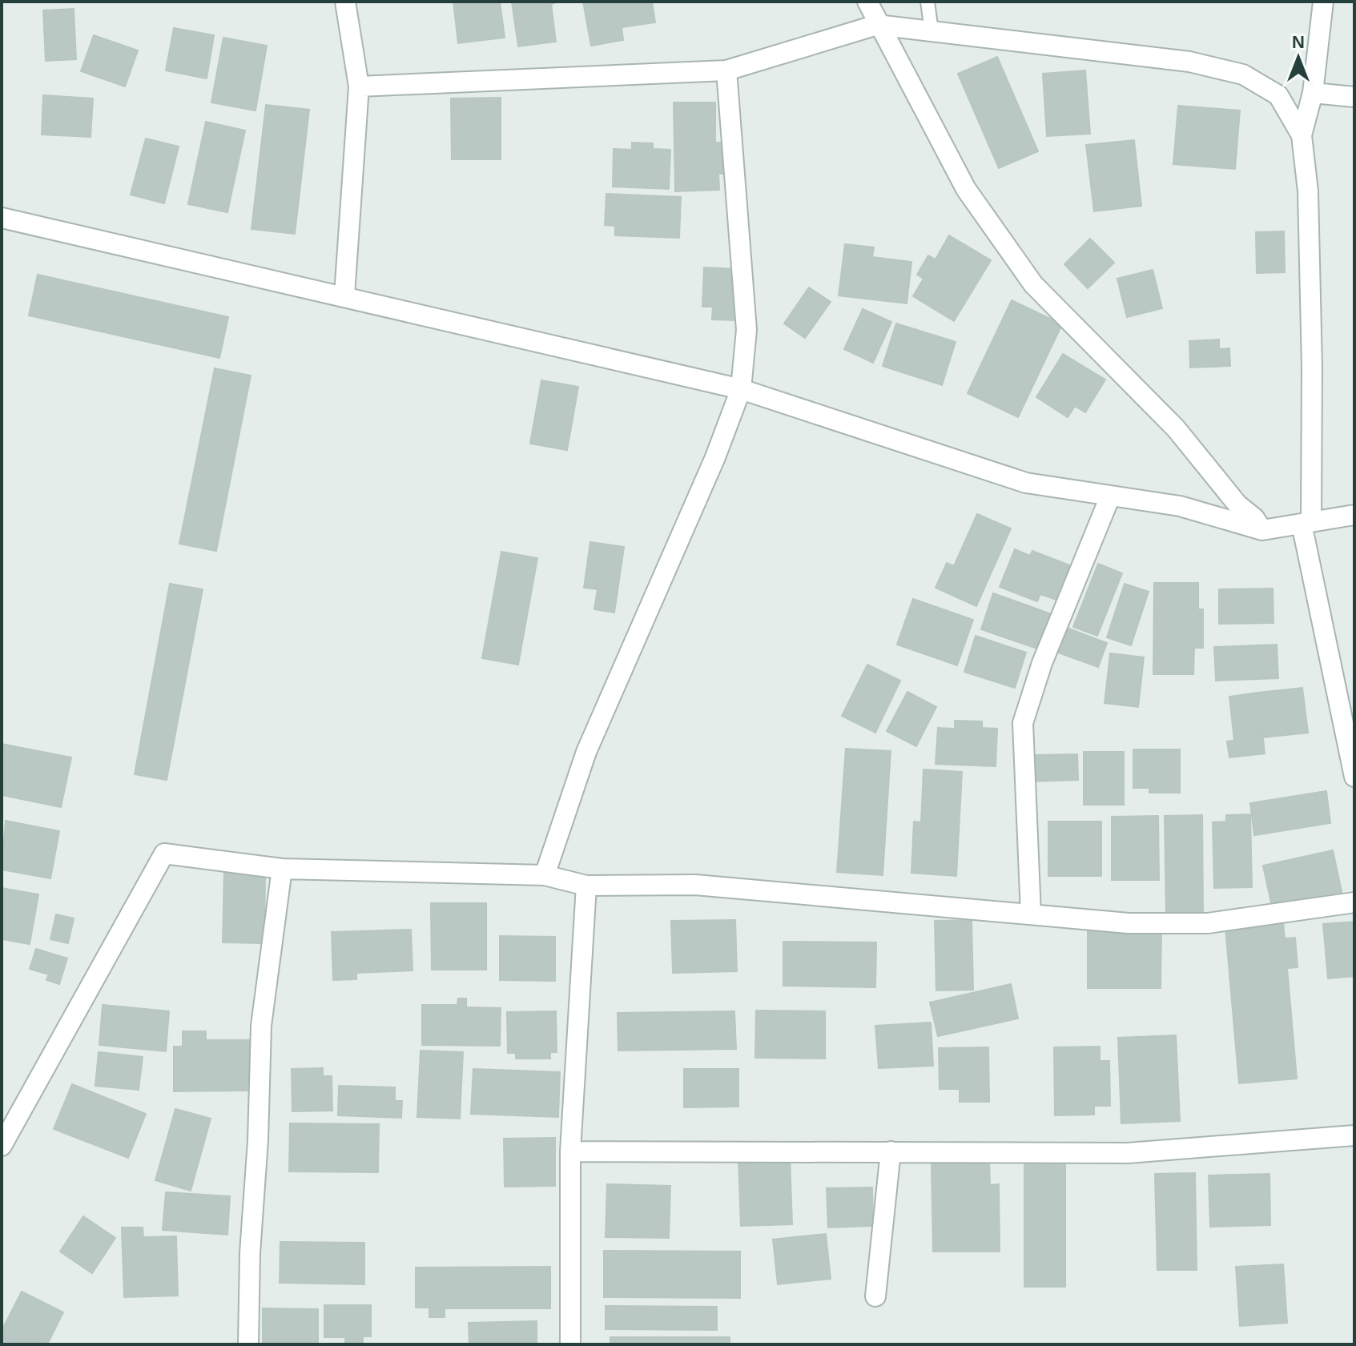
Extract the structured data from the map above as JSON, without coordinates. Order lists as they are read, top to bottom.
{
  "north": "top"
}
